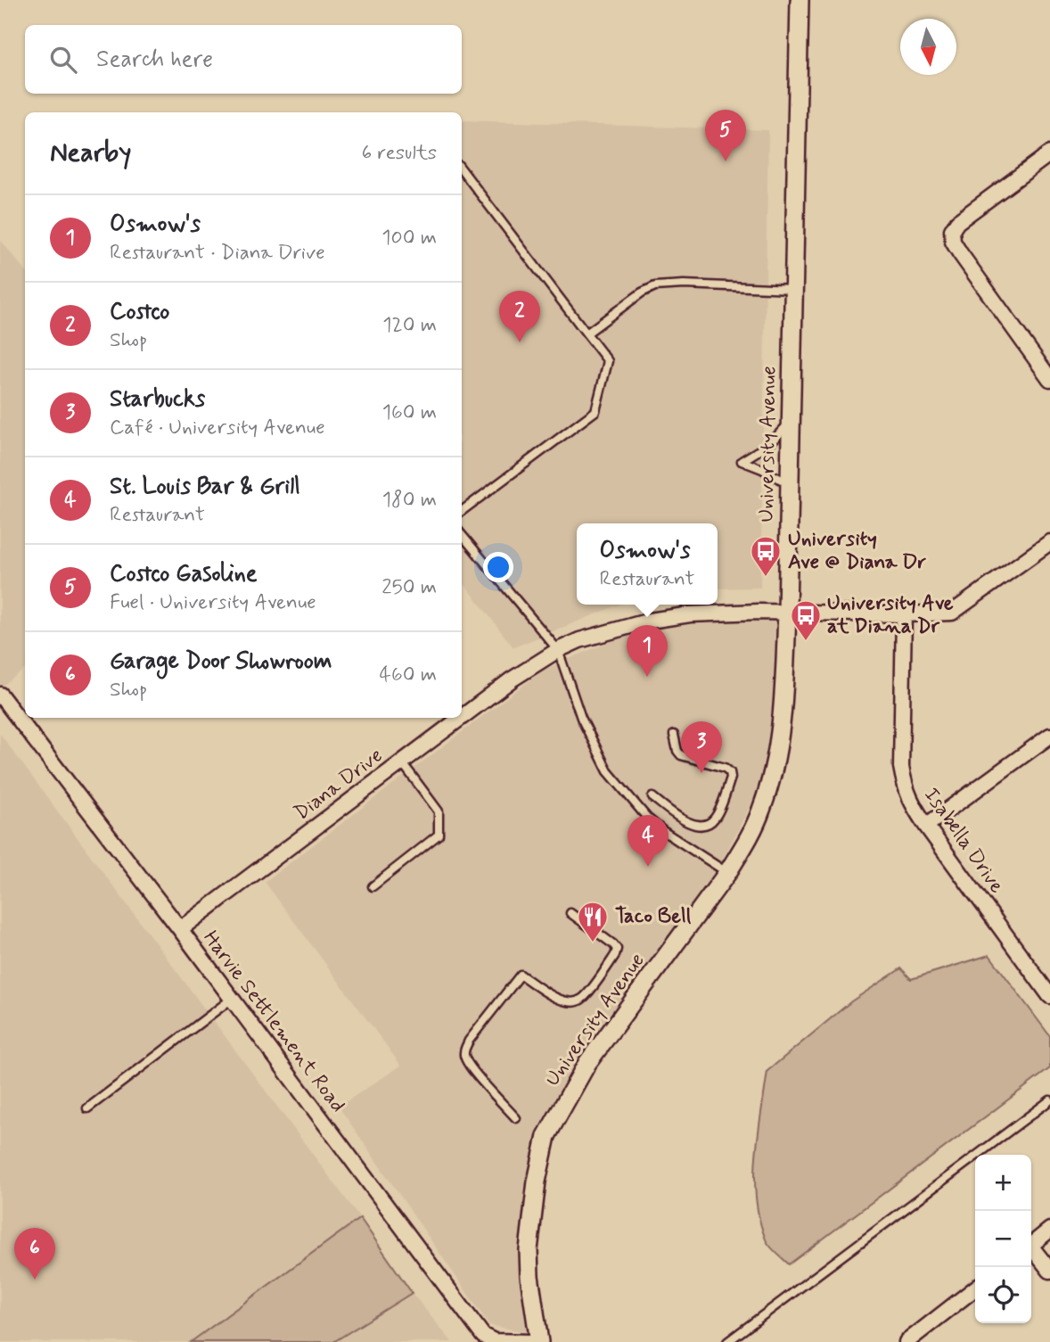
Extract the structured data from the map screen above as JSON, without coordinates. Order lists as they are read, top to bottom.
{
  "streets": {
    "street": [
      "University Avenue",
      "Diana Drive",
      "Isabella Drive",
      "Harvie Settlement Road"
    ]
  },
  "crossings": [
    ["University Avenue", "Diana Drive"],
    ["Diana Drive", "Isabella Drive"],
    ["Diana Drive", "Harvie Settlement Road"]
  ],
  "places": {
    "bus stop": ["University Ave @ Diana Dr", "University Ave at Diana Dr"],
    "restaurant": ["Taco Bell"]
  },
  "north": "bottom",
  "page": {
    "search": "Search here",
    "pins": [
      "5",
      "2",
      "1",
      "3",
      "4",
      "6"
    ],
    "heading": ["Nearby", "6 results"],
    "list": [
      {
        "mark": "1",
        "name": "Osmow's",
        "note": "Restaurant · Diana Drive",
        "value": "100 m"
      },
      {
        "mark": "2",
        "name": "Costco",
        "note": "Shop",
        "value": "120 m"
      },
      {
        "mark": "3",
        "name": "Starbucks",
        "note": "Café · University Avenue",
        "value": "160 m"
      },
      {
        "mark": "4",
        "name": "St. Louis Bar & Grill",
        "note": "Restaurant",
        "value": "180 m"
      },
      {
        "mark": "5",
        "name": "Costco Gasoline",
        "note": "Fuel · University Avenue",
        "value": "250 m"
      },
      {
        "mark": "6",
        "name": "Garage Door Showroom",
        "note": "Shop",
        "value": "460 m"
      }
    ],
    "popup": ["Osmow's", "Restaurant"],
    "map_buttons": ["+", "−"]
  }
}
